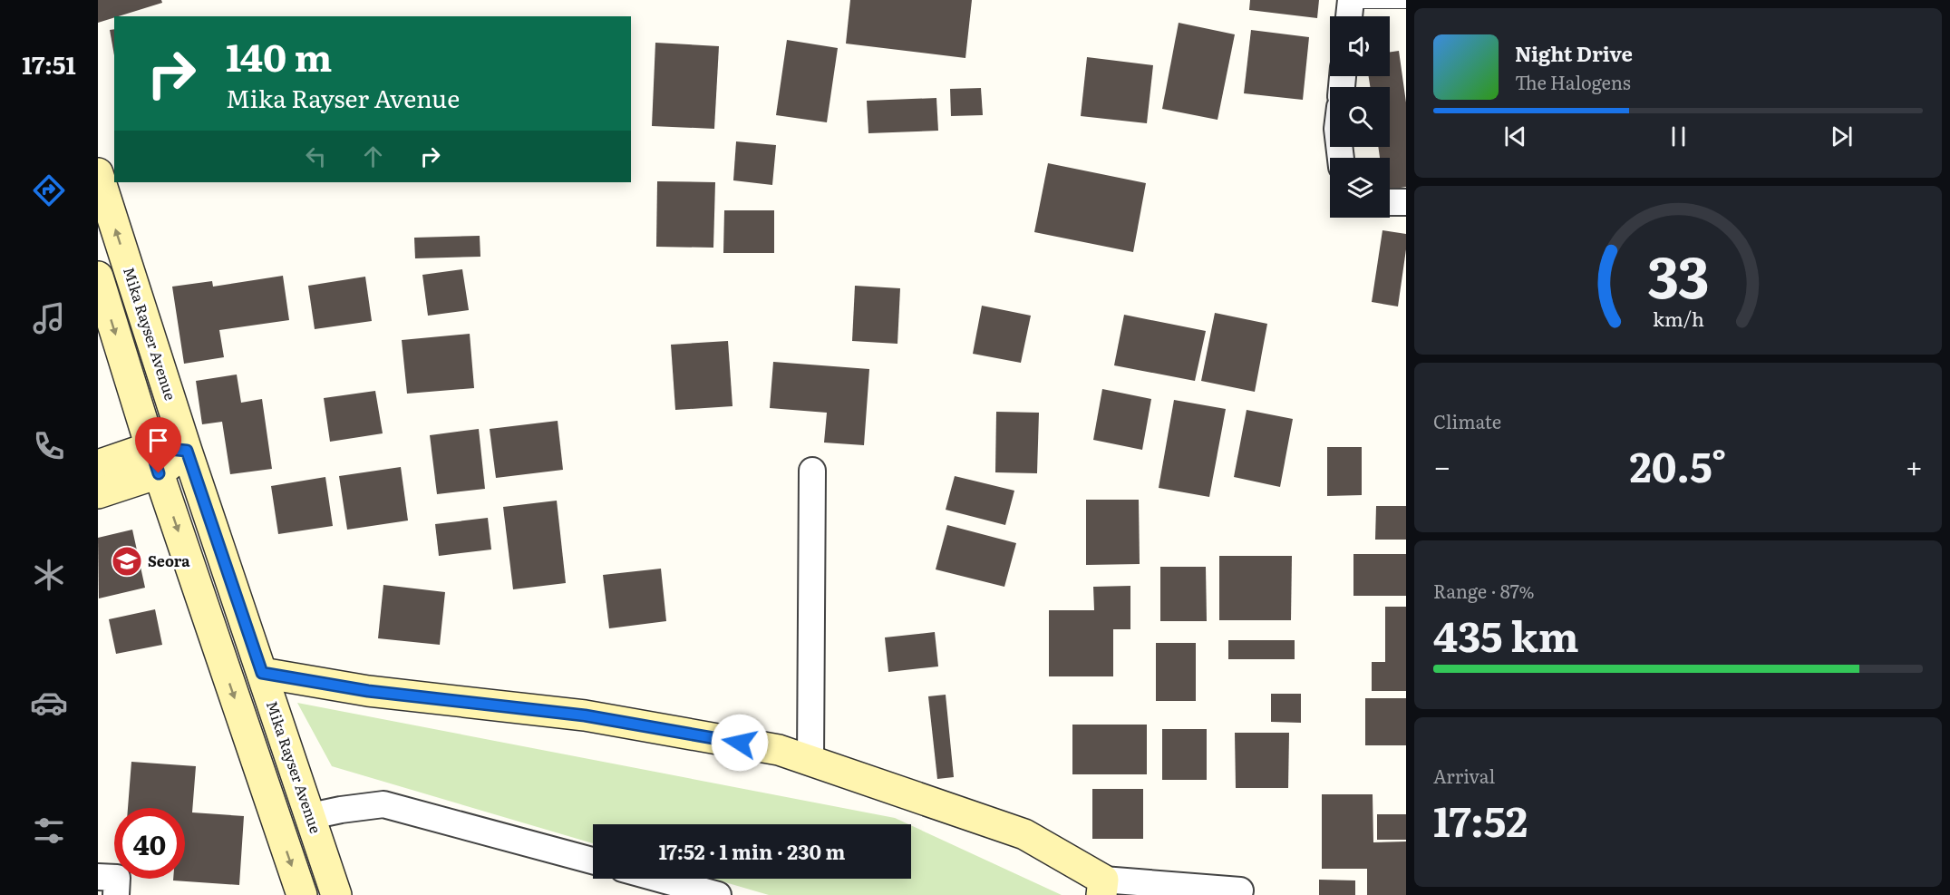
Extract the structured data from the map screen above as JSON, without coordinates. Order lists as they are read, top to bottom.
{
  "streets": {
    "street": ["Mika Rayser Avenue"]
  },
  "places": {
    "school or university": ["Seora"]
  },
  "page": {
    "tabs": "17:51",
    "turn": ["140 m", "Mika Rayser Avenue"],
    "song": ["Night Drive", "The Halogens"],
    "tile": [
      "Climate",
      ["Range · 87%", "435 km"],
      ["Arrival", "17:52"]
    ],
    "heat": ["−", "20.5°", "+"],
    "limit": "40",
    "trip": "17:52 · 1 min · 230 m",
    "gauge": ["33", "km/h"]
  }
}
